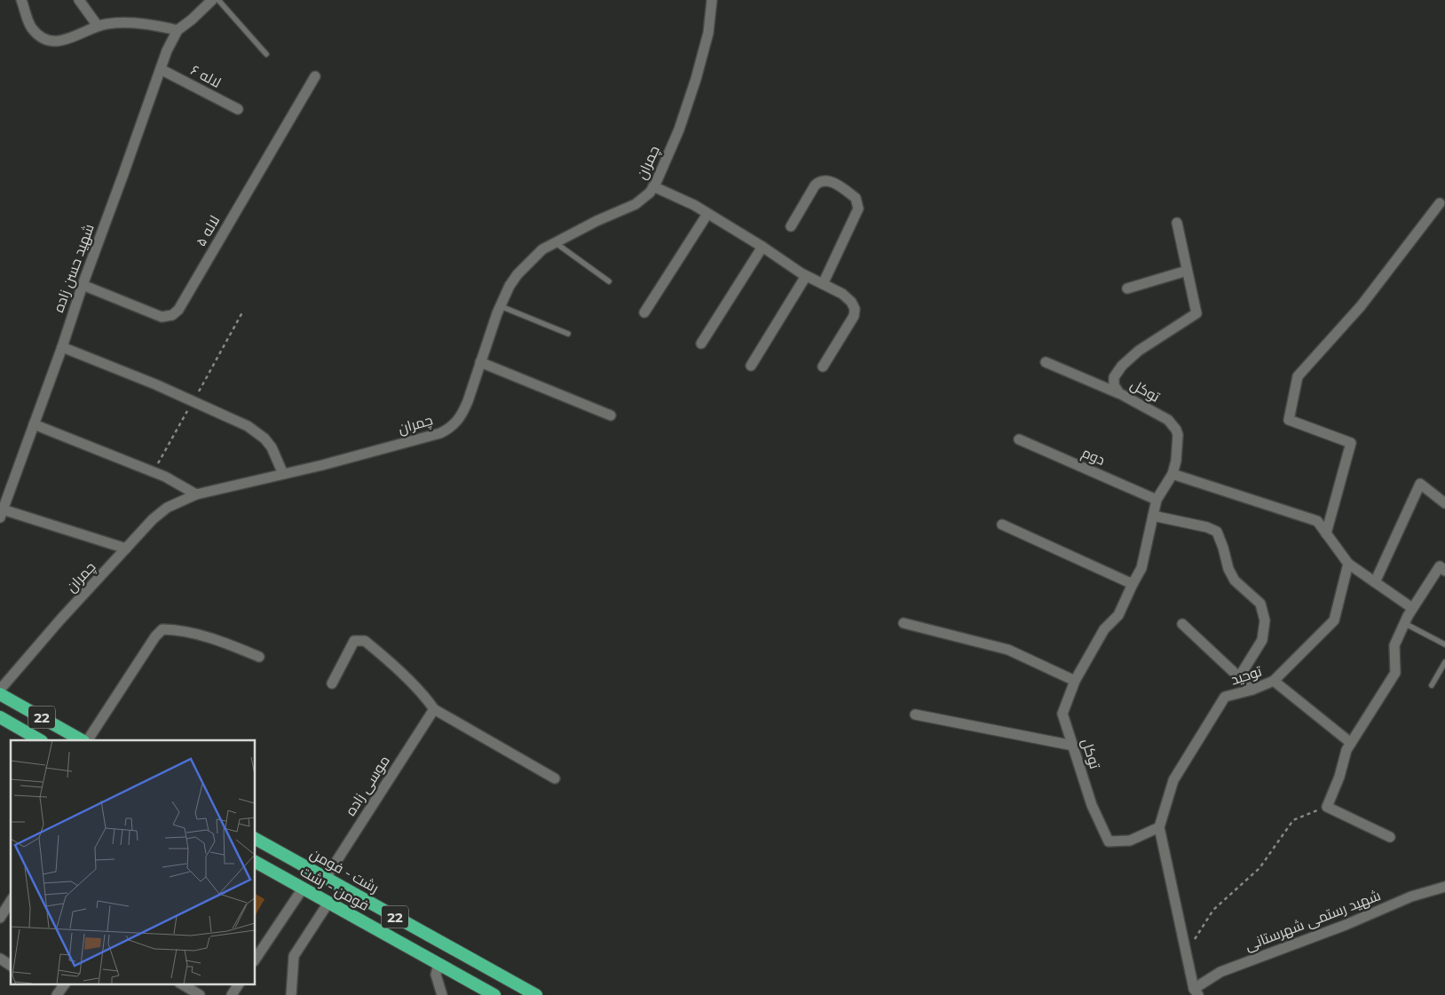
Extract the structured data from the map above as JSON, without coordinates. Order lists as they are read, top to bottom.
{
  "streets": {
    "highway": ["22", "رشت - فومن", "فومن - رشت"],
    "street": [
      "لاله ۶",
      "چمران",
      "لاله ۵",
      "شهید حسن زاده",
      "توکل",
      "دوم",
      "توحید",
      "موسی زاده",
      "شهید رستمی شهرستانی"
    ]
  },
  "crossings": [
    ["لاله ۶", "شهید حسن زاده"],
    ["لاله ۵", "شهید حسن زاده"],
    ["توکل", "دوم"],
    ["توکل", "توحید"],
    ["توحید", "شهید رستمی شهرستانی"],
    ["موسی زاده", "رشت - فومن"]
  ]
}
